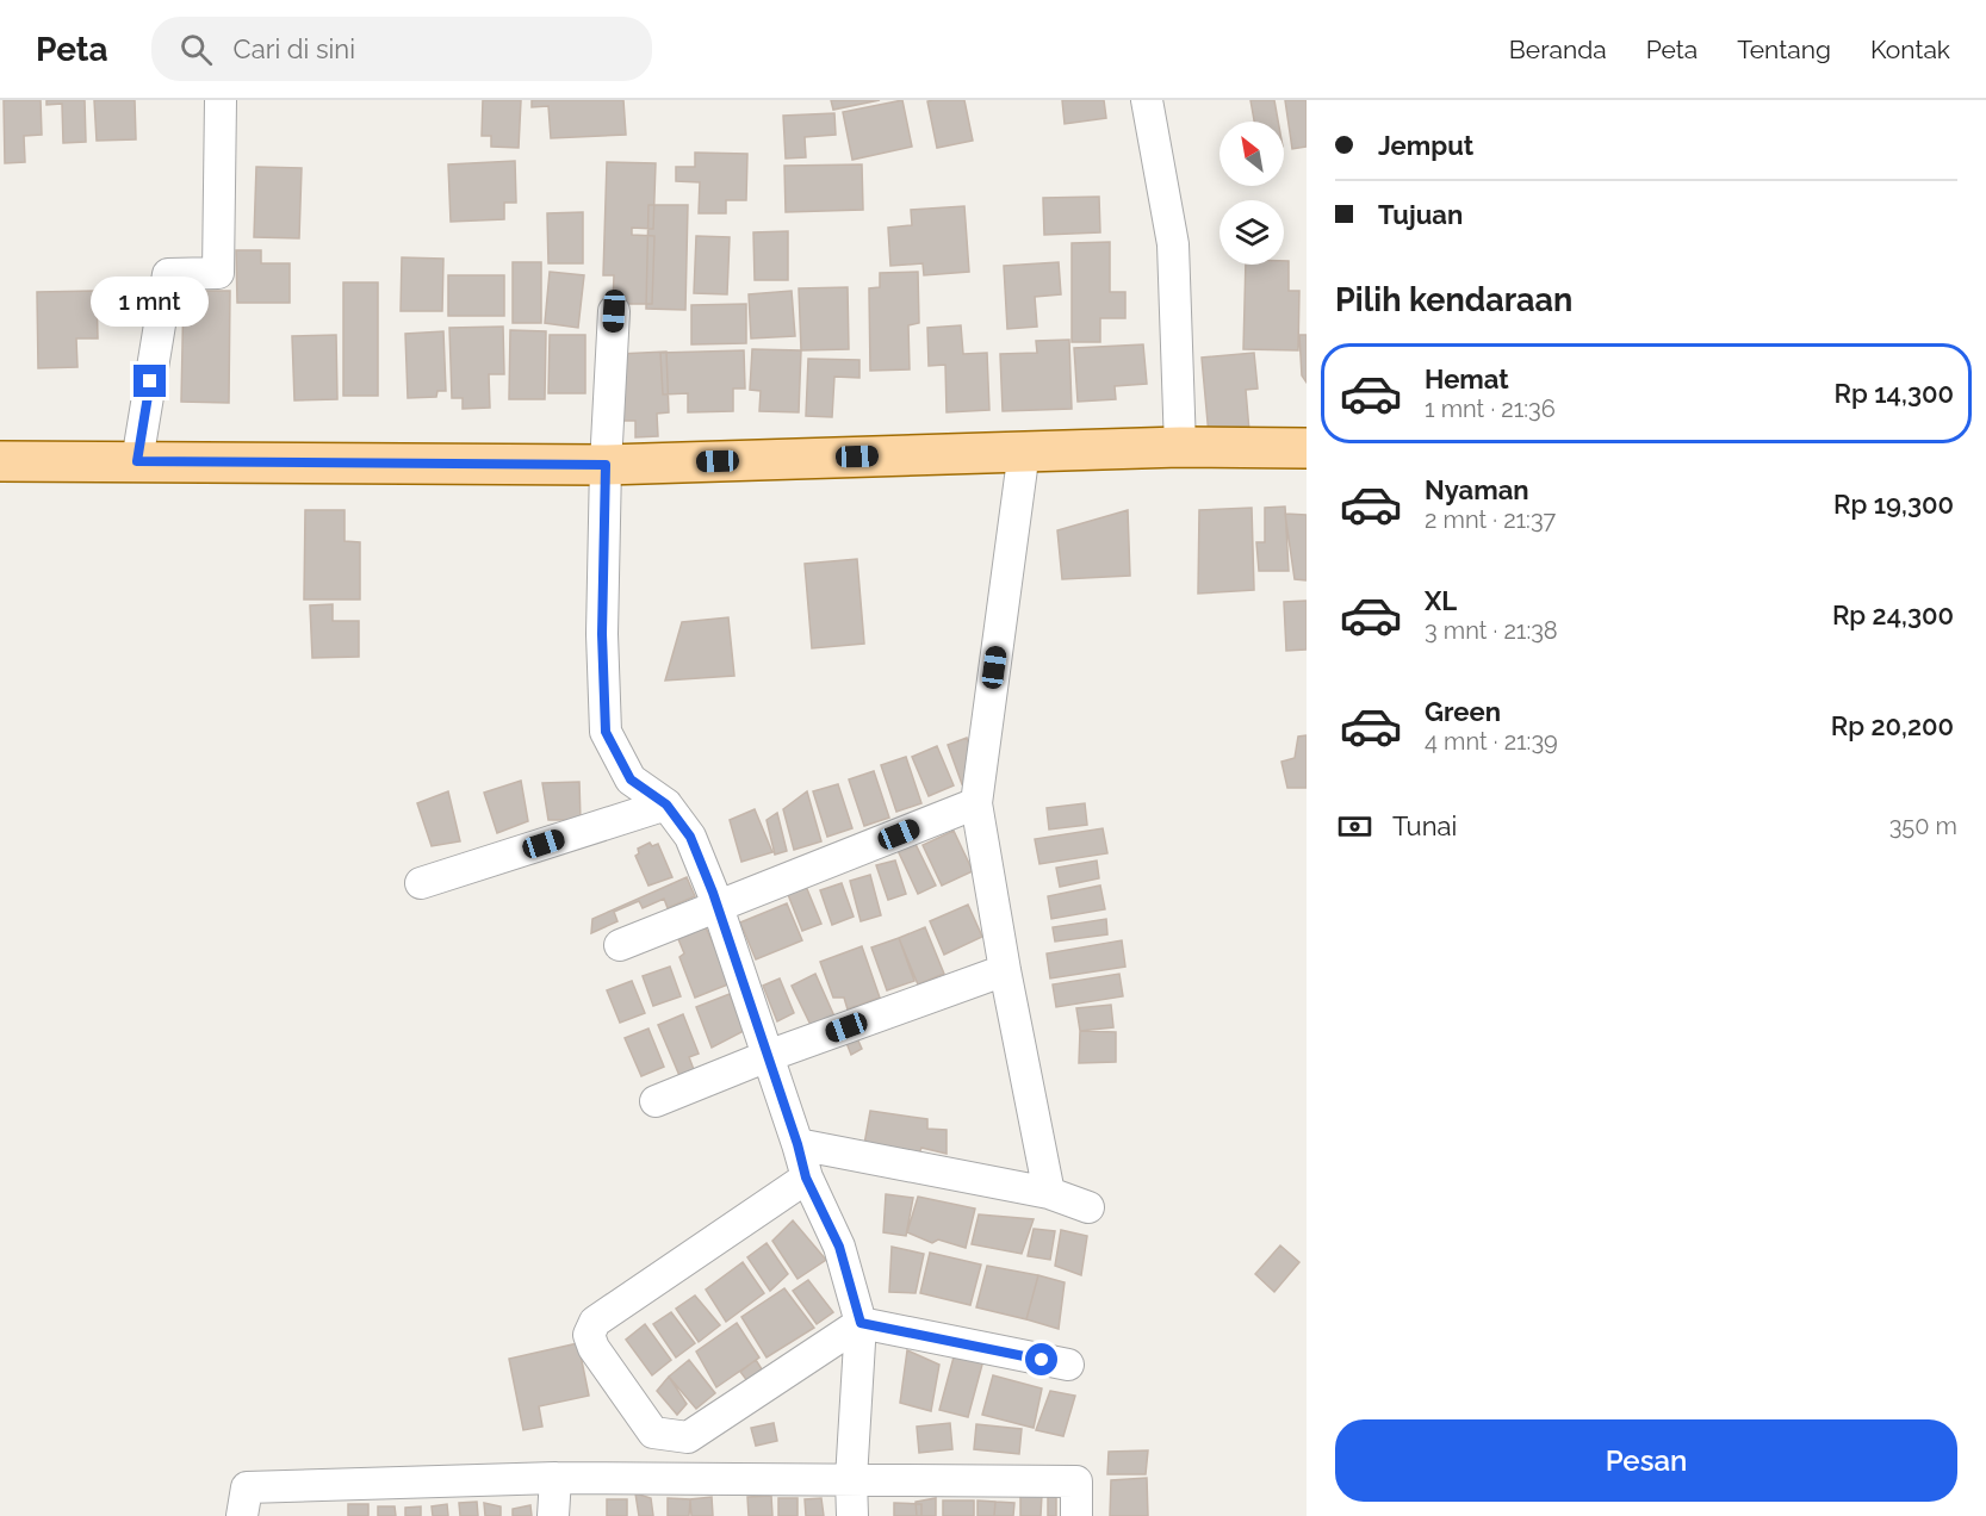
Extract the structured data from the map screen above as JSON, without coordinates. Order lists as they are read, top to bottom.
{
  "north": "top left",
  "page": {
    "header": "Peta",
    "search": "Cari di sini",
    "nav": [
      "Beranda",
      "Peta",
      "Tentang",
      "Kontak"
    ],
    "banner": ["Jemput", "Tujuan"],
    "heading": "Pilih kendaraan",
    "bubble": "1 mnt",
    "list": [
      {
        "name": "Hemat",
        "note": "1 mnt · 21:36",
        "value": "Rp 14,300"
      },
      {
        "name": "Nyaman",
        "note": "2 mnt · 21:37",
        "value": "Rp 19,300"
      },
      {
        "name": "XL",
        "note": "3 mnt · 21:38",
        "value": "Rp 24,300"
      },
      {
        "name": "Green",
        "note": "4 mnt · 21:39",
        "value": "Rp 20,200"
      }
    ],
    "pay": ["Tunai", "350 m"],
    "buttons": "Pesan"
  }
}
